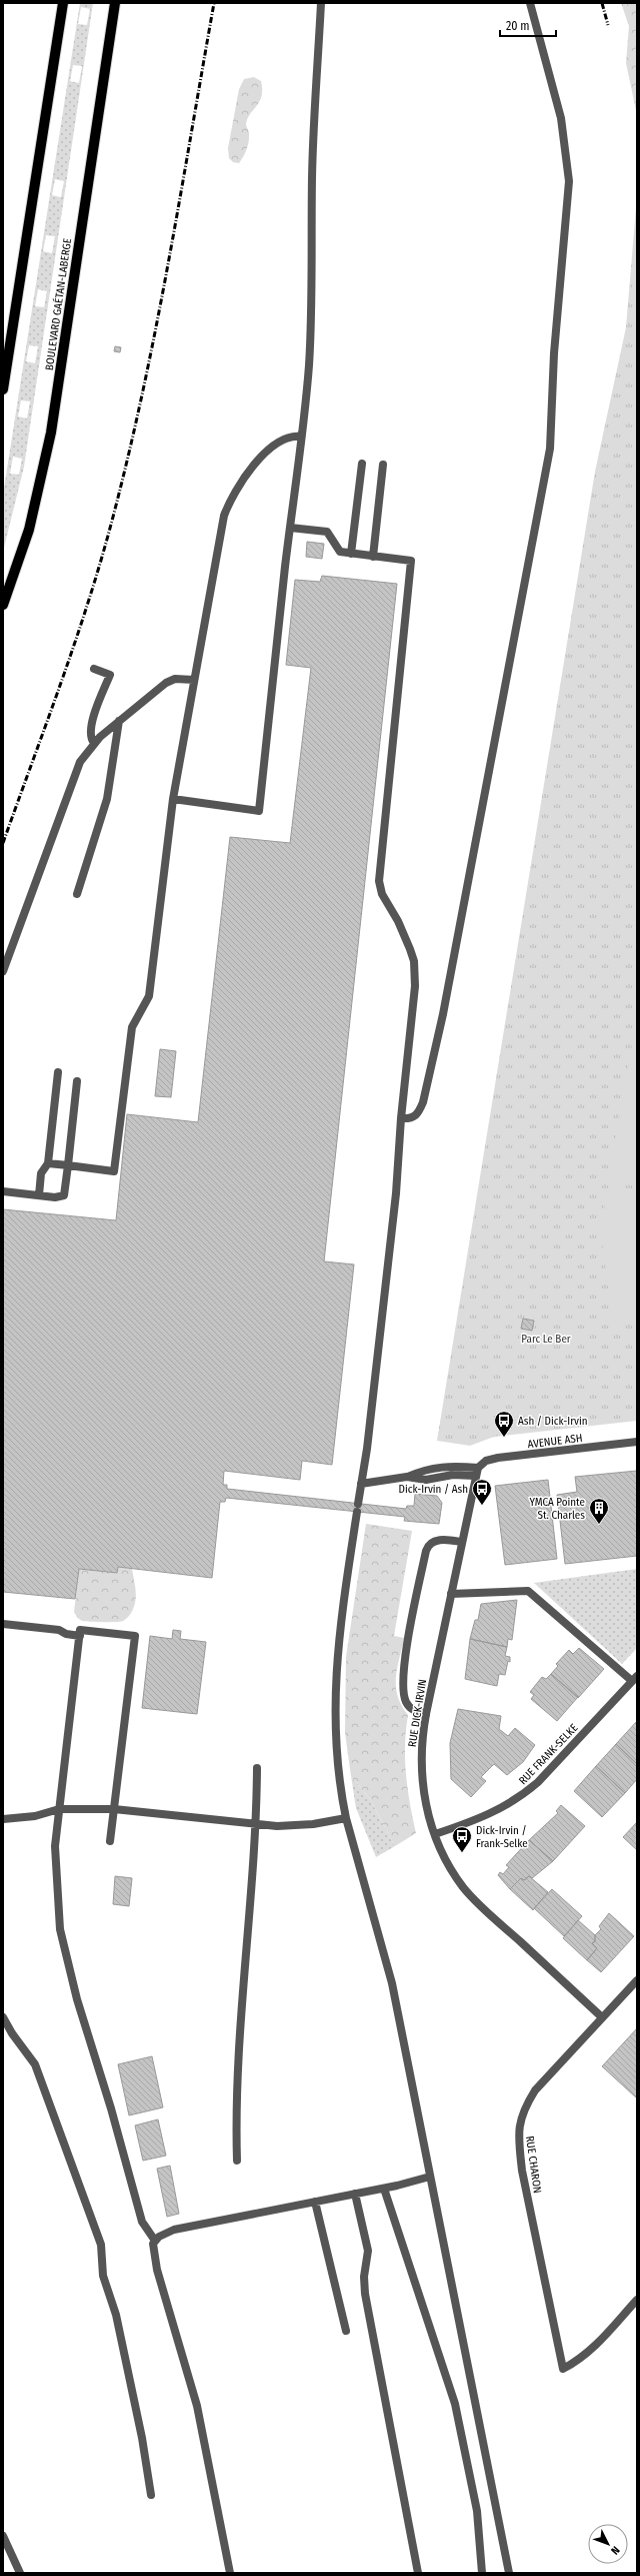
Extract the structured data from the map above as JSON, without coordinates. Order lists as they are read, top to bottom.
{
  "streets": {
    "main road": ["BOULEVARD GAÉTAN-LABERGE"],
    "street": [
      "AVENUE ASH",
      "RUE DICK-IRVIN",
      "RUE FRANK-SELKE",
      "RUE CHARON"
    ]
  },
  "crossings": [
    ["AVENUE ASH", "RUE DICK-IRVIN"],
    ["RUE DICK-IRVIN", "RUE FRANK-SELKE"],
    ["RUE DICK-IRVIN", "RUE CHARON"]
  ],
  "parks": ["Parc Le Ber"],
  "places": {
    "bus stop": ["Ash / Dick-Irvin", "Dick-Irvin / Ash", "Dick-Irvin / Frank-Selke"],
    "building": ["YMCA Pointe St. Charles"]
  },
  "scale_bar": "20 m",
  "north": "bottom right"
}
